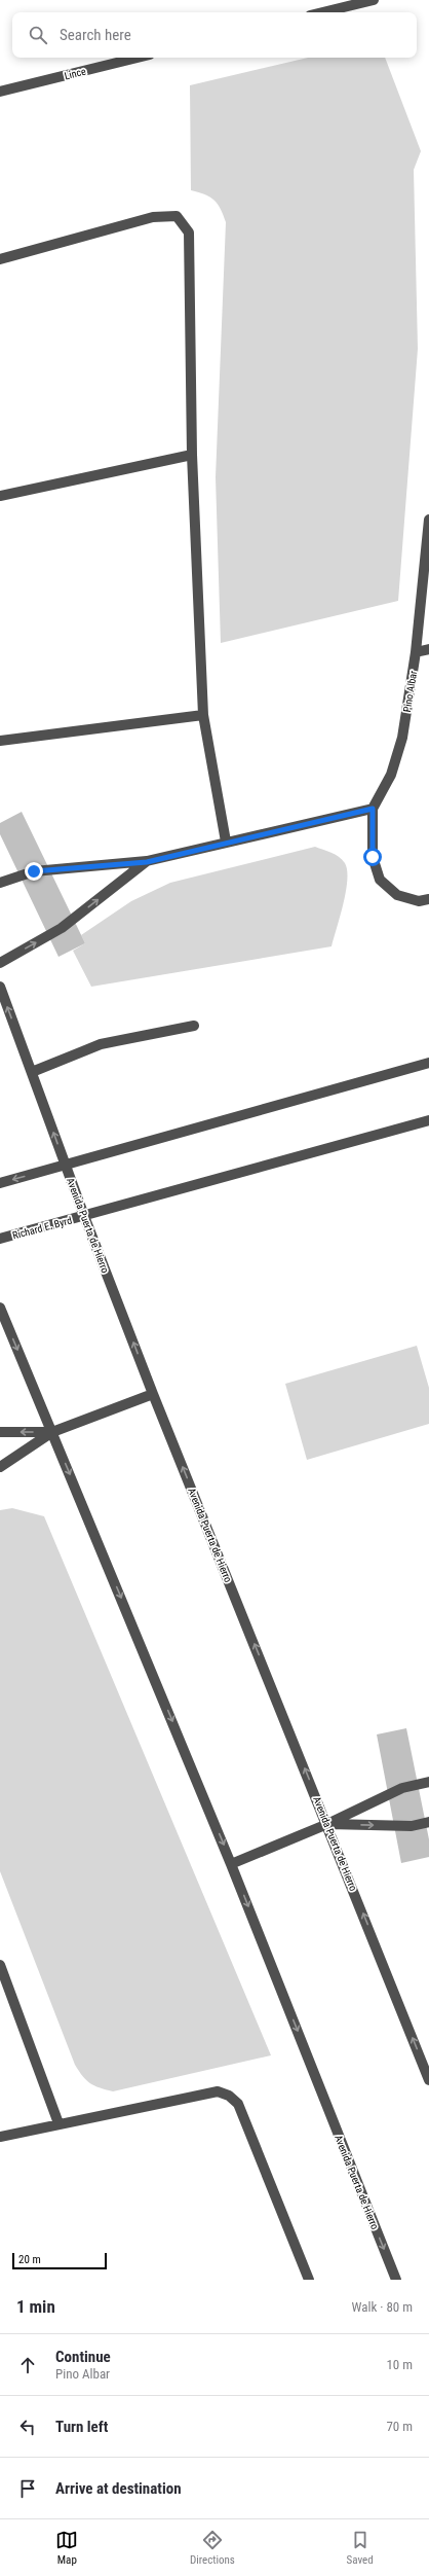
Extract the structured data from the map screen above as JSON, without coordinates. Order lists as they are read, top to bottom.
{
  "streets": {
    "street": [
      "Lince",
      "Pino Albar",
      "Avenida Puerta de Hierro",
      "Richard E. Byrd"
    ]
  },
  "crossings": [
    ["Avenida Puerta de Hierro", "Richard E. Byrd"]
  ],
  "scale_bar": "20 m",
  "page": {
    "search": "Search here",
    "scale": "20 m",
    "heading": ["1 min", "Walk · 80 m"],
    "list": [
      ["Continue", "Pino Albar", "10 m"],
      ["Turn left", "70 m"],
      "Arrive at destination"
    ],
    "nav": ["Map", "Directions", "Saved"]
  }
}
